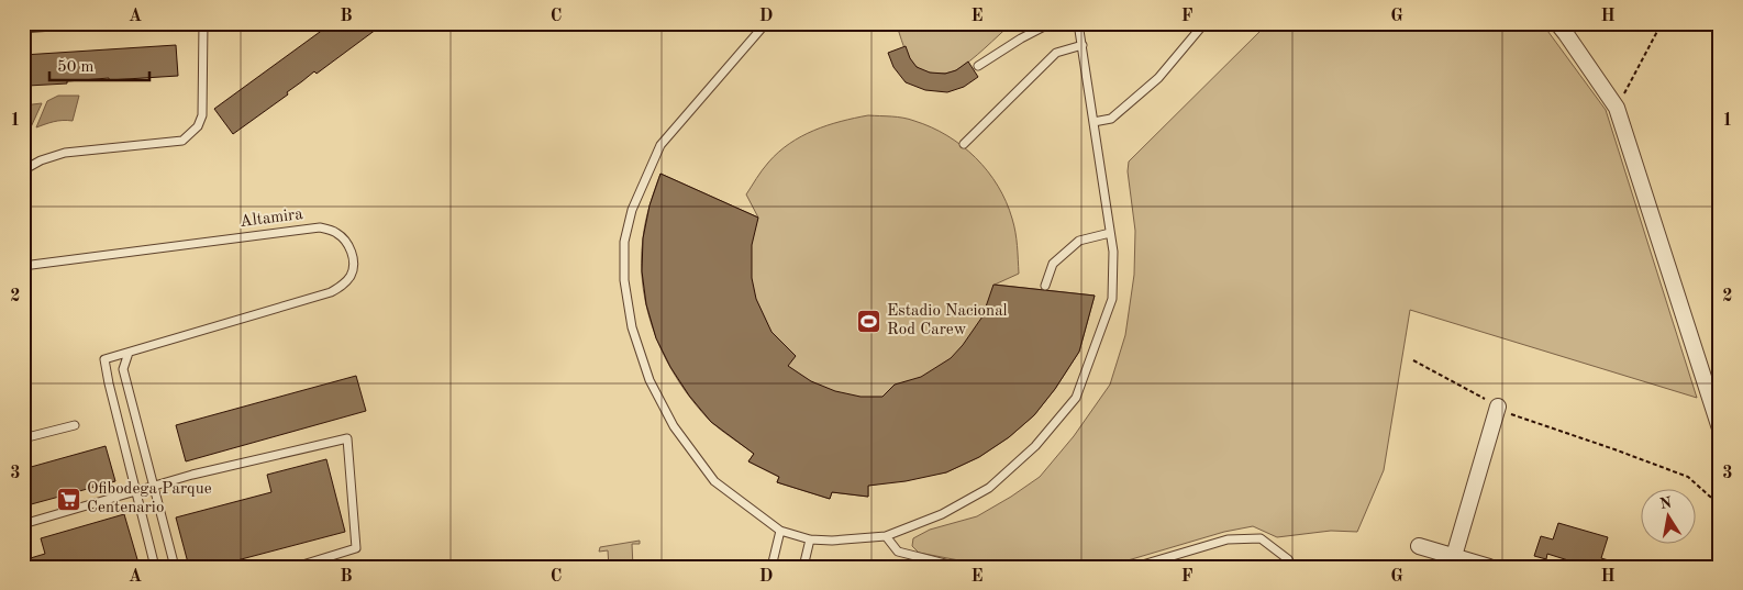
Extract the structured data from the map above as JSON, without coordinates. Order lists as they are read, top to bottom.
{
  "streets": {
    "lane": ["Altamira"]
  },
  "places": {
    "sports": ["Estadio Nacional Rod Carew"],
    "supermarket": ["Ofibodega Parque Centenario"]
  },
  "scale_bar": "50 m",
  "north": "top",
  "grid": {
    "columns": [
      "A",
      "B",
      "C",
      "D",
      "E",
      "F",
      "G",
      "H"
    ],
    "rows": ["1", "2", "3"]
  }
}
